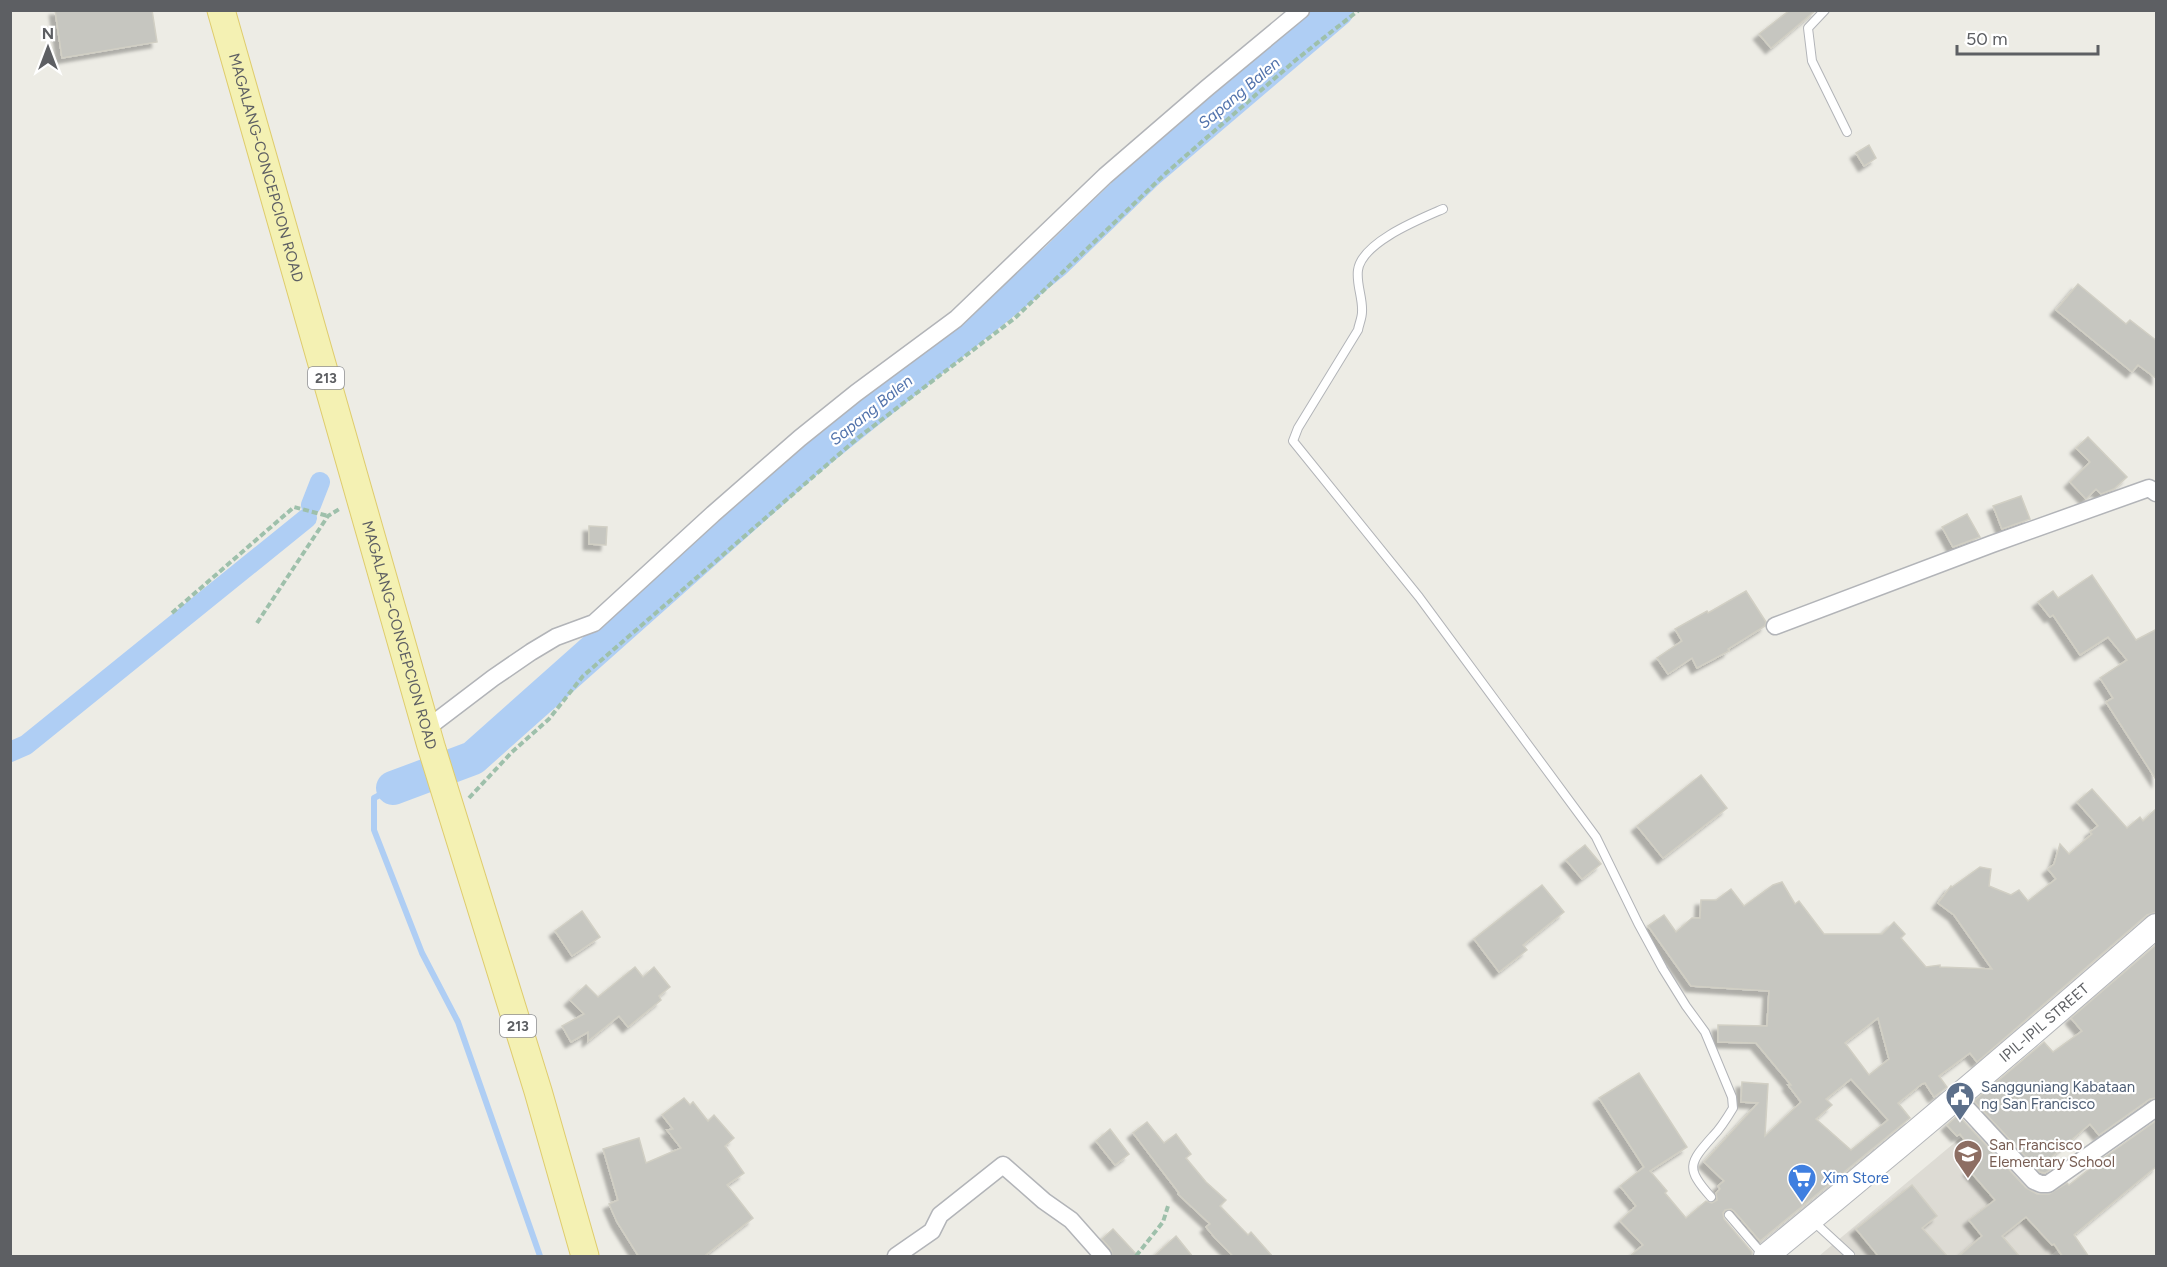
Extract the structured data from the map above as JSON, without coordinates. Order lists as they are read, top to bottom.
{
  "streets": {
    "main road": ["MAGALANG-CONCEPCION ROAD", "213"],
    "street": ["IPIL-IPIL STREET"]
  },
  "water": ["Sapang Balen"],
  "places": {
    "public building": ["Sangguniang Kabataan ng San Francisco"],
    "school or university": ["San Francisco Elementary School"],
    "supermarket": ["Xim Store"]
  },
  "scale_bar": "50 m",
  "north": "top"
}
